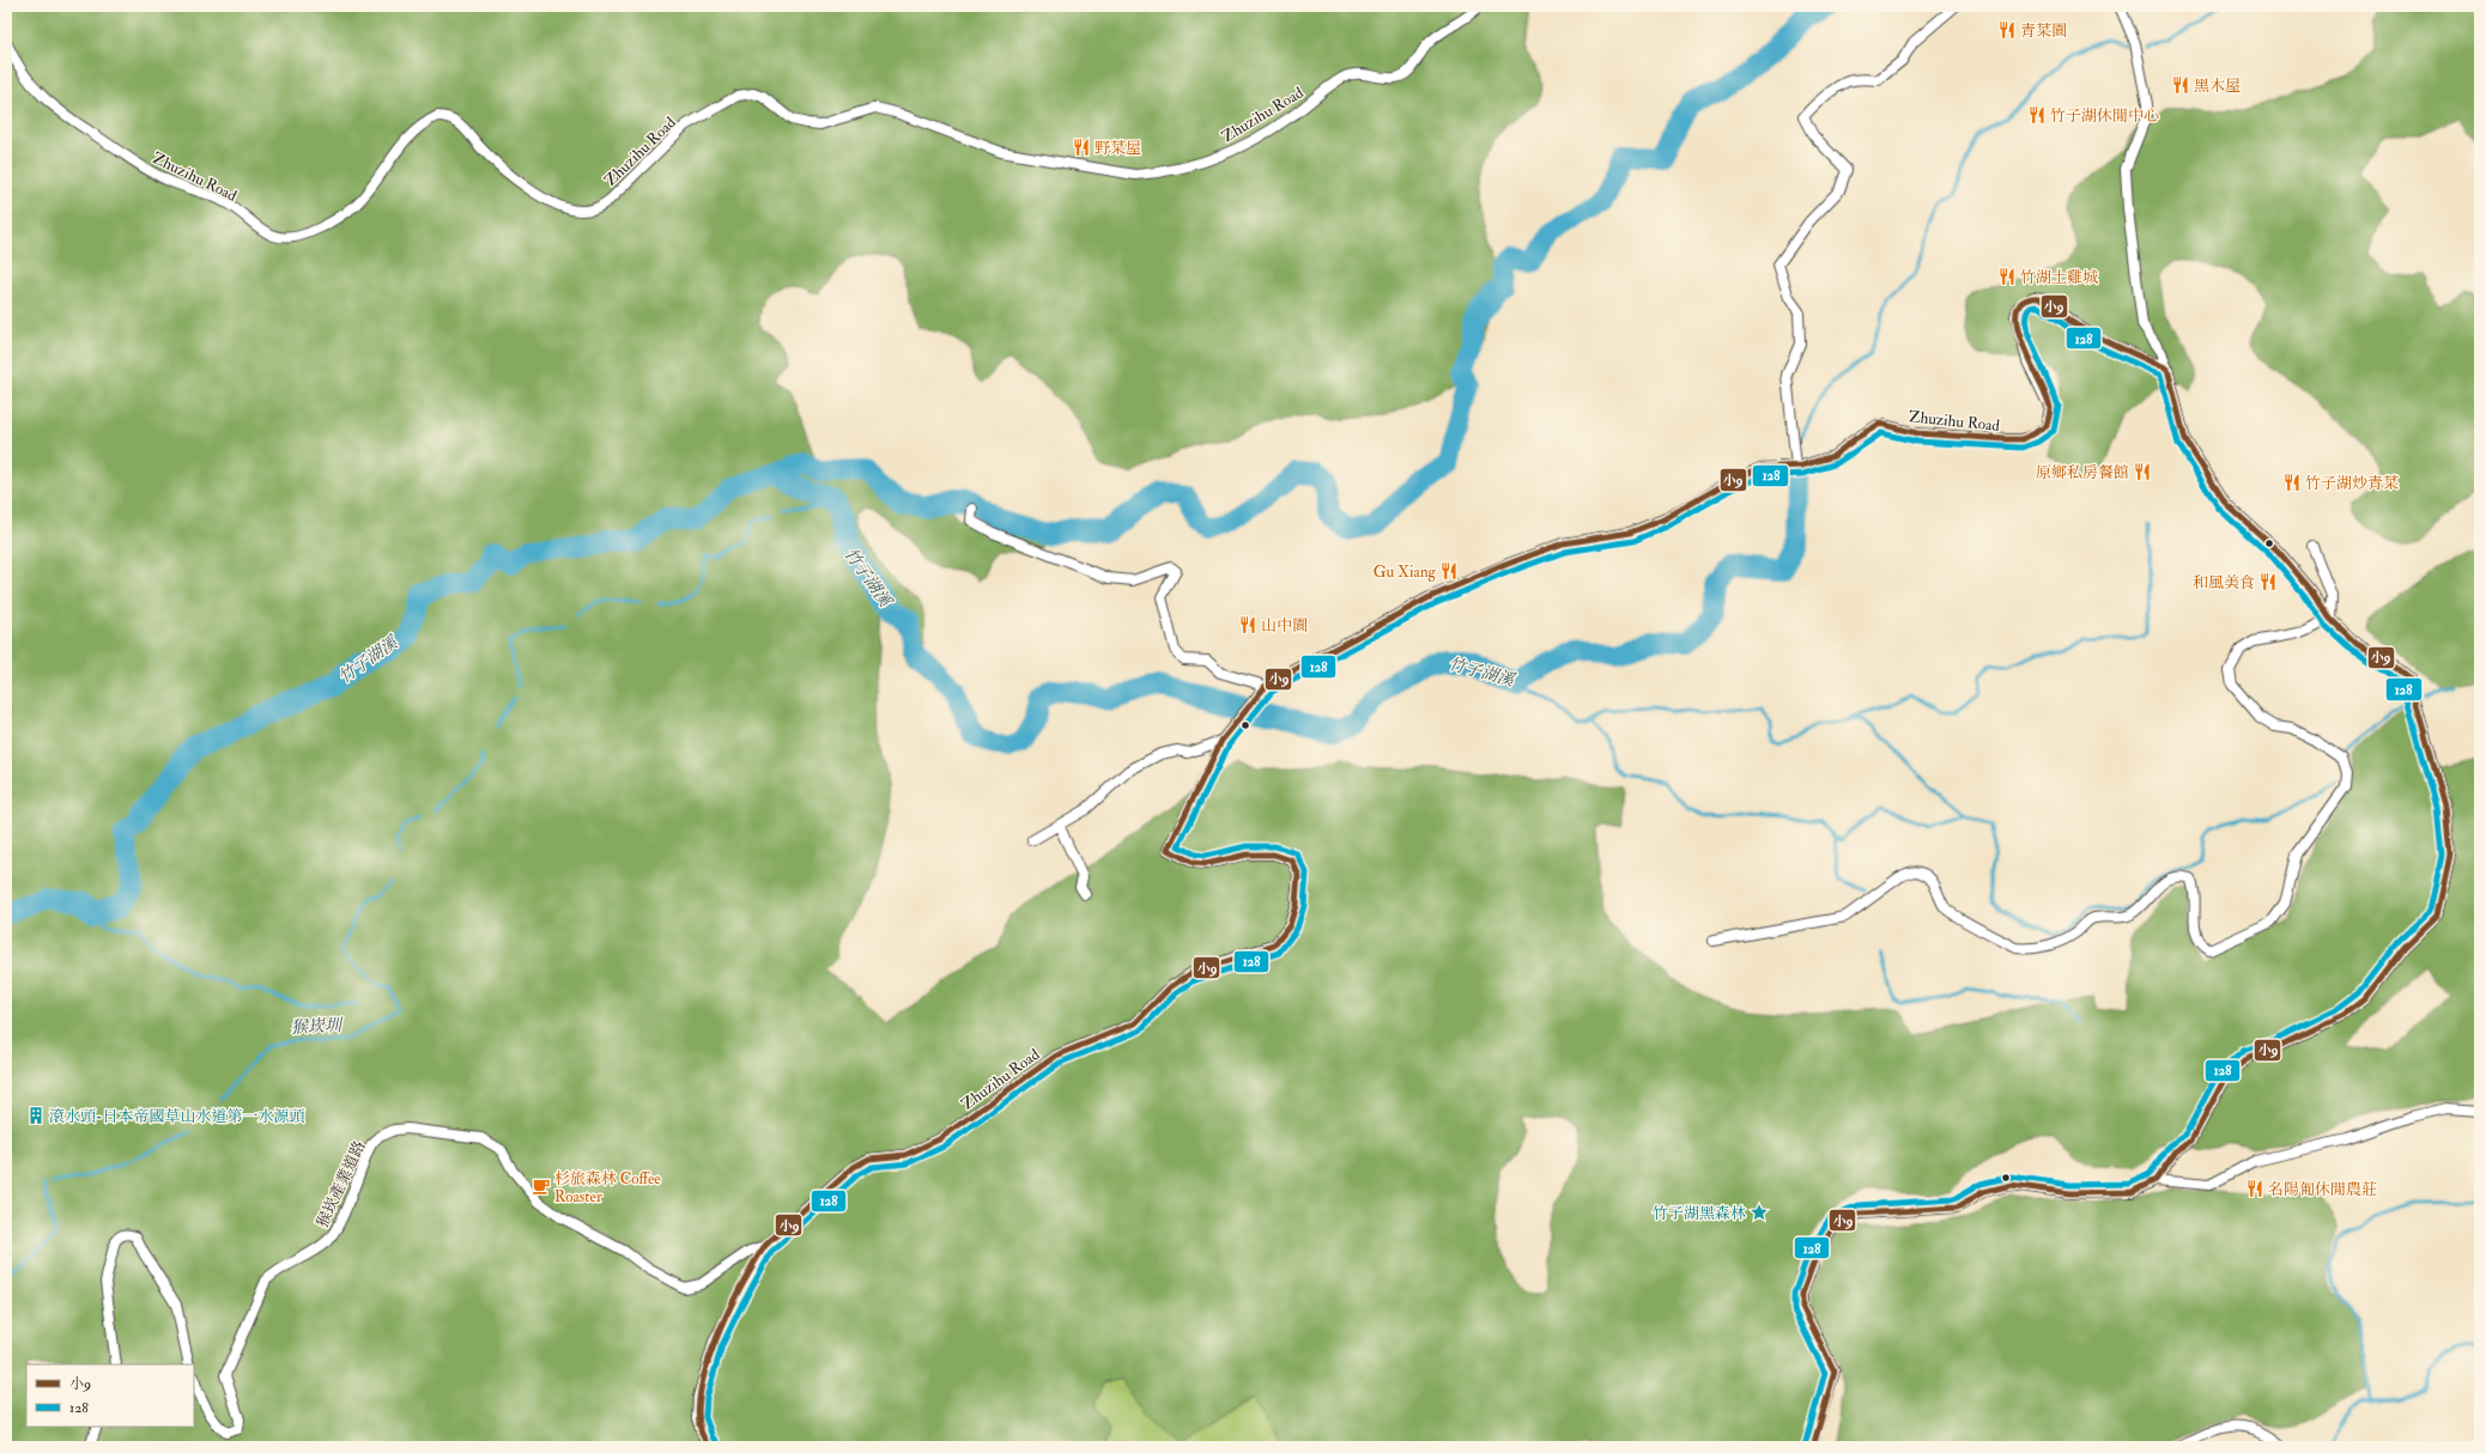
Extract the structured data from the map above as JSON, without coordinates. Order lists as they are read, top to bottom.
{
  "streets": {
    "street": ["Zhuzihu Road", "猴崁產業道路"]
  },
  "crossings": [
    ["Zhuzihu Road", "猴崁產業道路"]
  ],
  "water": ["竹子湖溪", "猴崁圳"],
  "places": {
    "restaurant": [
      "青菜園",
      "黑木屋",
      "竹子湖休閒中心",
      "野菜屋",
      "竹湖土雞城",
      "原鄉私房餐館",
      "竹子湖炒青菜",
      "Gu Xiang",
      "和風美食",
      "山中園",
      "名陽匍休閒農莊"
    ],
    "building": ["滾水頭-日本帝國草山水道第一水源頭"],
    "cafe": ["杉旅森林 Coffee Roaster"],
    "place": ["竹子湖黑森林"]
  },
  "lines": ["transit line 小9", "transit line 128"],
  "legend": ["小9", "128"]
}
